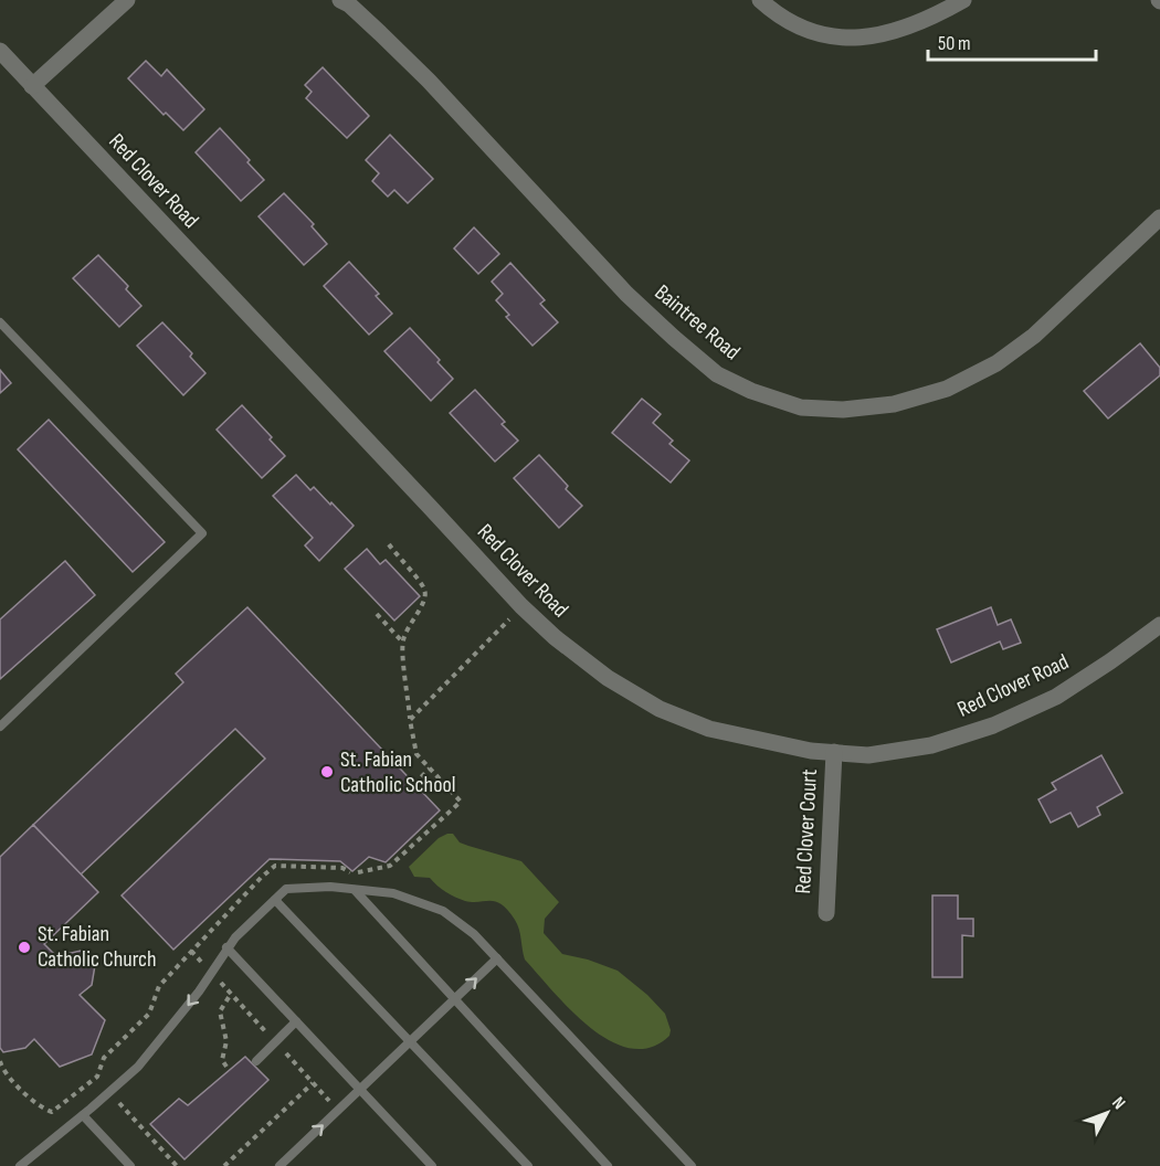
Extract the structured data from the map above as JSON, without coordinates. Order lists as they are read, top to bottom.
{
  "streets": {
    "street": ["Red Clover Road", "Baintree Road", "Red Clover Court"]
  },
  "crossings": [
    ["Red Clover Road", "Red Clover Court"]
  ],
  "places": ["St. Fabian Catholic School", "St. Fabian Catholic Church"],
  "scale_bar": "50 m",
  "north": "top right"
}
